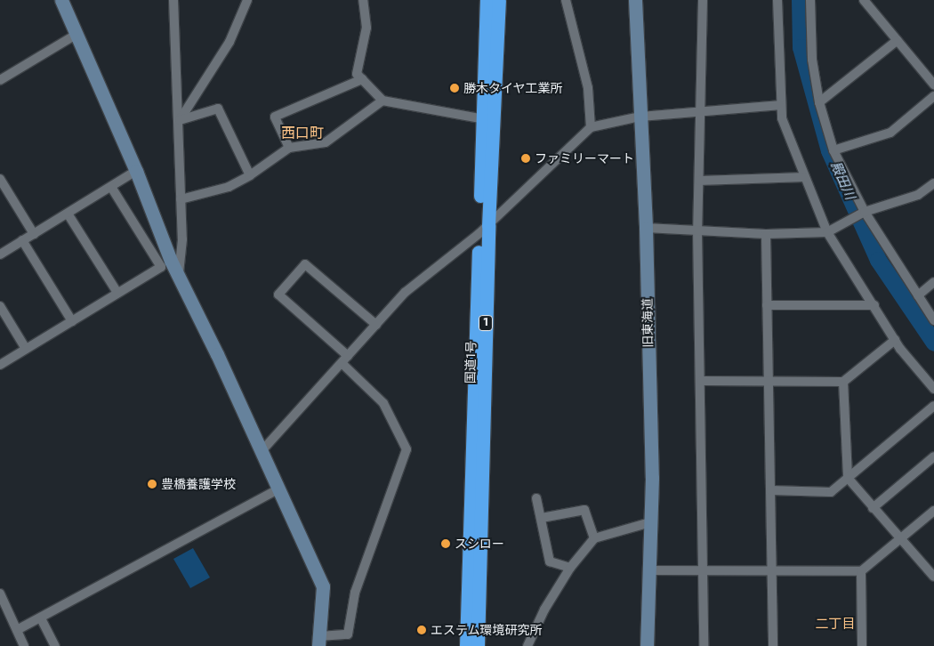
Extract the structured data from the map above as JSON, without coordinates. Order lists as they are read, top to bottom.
{
  "streets": {
    "highway": ["1", "国道1号"],
    "street": ["旧東海道"]
  },
  "districts": ["西口町", "二丁目"],
  "water": ["殿田川"],
  "places": [
    "勝木タイヤ工業所",
    "ファミリーマート",
    "豊橋養護学校",
    "スシロー",
    "エステム環境研究所"
  ]
}
